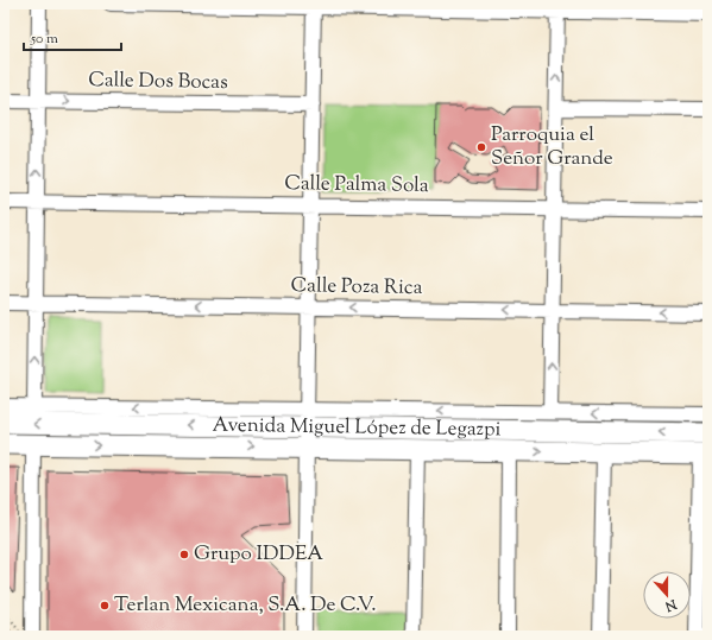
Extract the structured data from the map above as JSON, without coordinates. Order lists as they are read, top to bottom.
{
  "streets": {
    "main road": ["Avenida Miguel López de Legazpi"],
    "street": ["Calle Dos Bocas", "Calle Palma Sola", "Calle Poza Rica"]
  },
  "one_way": ["Calle Poza Rica"],
  "places": ["Parroquia el Señor Grande", "Grupo IDDEA", "Terlan Mexicana, S.A. De C.V."],
  "scale_bar": "50 m",
  "north": "bottom"
}
